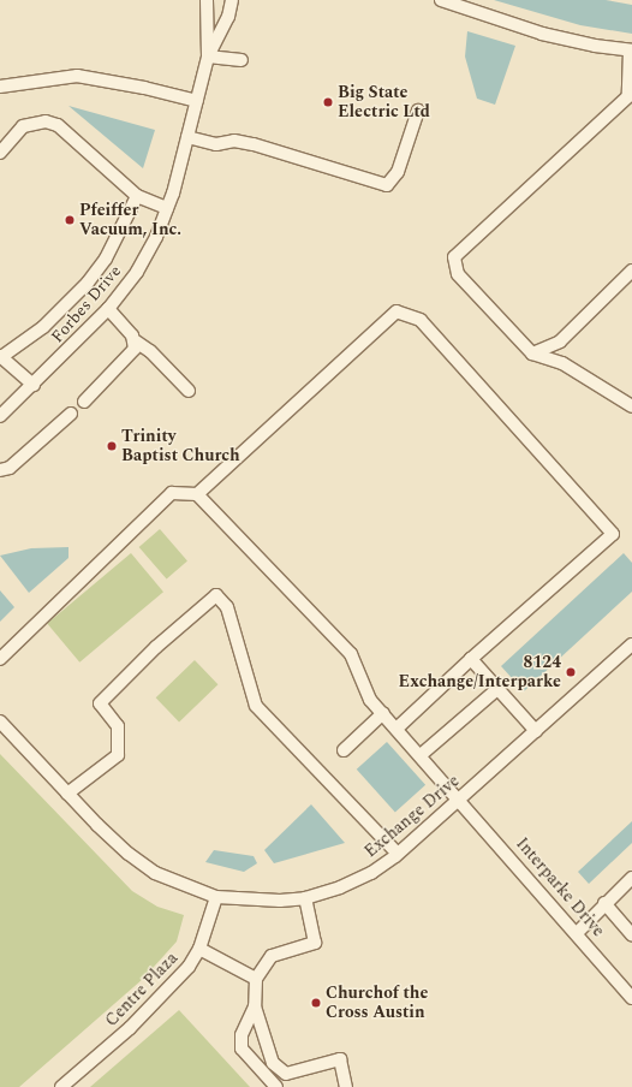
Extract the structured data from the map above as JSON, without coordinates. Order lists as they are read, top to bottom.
{
  "streets": {
    "street": [
      "Forbes Drive",
      "Exchange Drive",
      "Interparke Drive",
      "Centre Plaza"
    ]
  },
  "crossings": [
    ["Exchange Drive", "Interparke Drive"],
    ["Exchange Drive", "Centre Plaza"]
  ],
  "places": [
    "Big State Electric Ltd",
    "Pfeiffer Vacuum, Inc.",
    "Trinity Baptist Church",
    "8124 Exchange/Interparke",
    "Churchof the Cross Austin"
  ]
}
